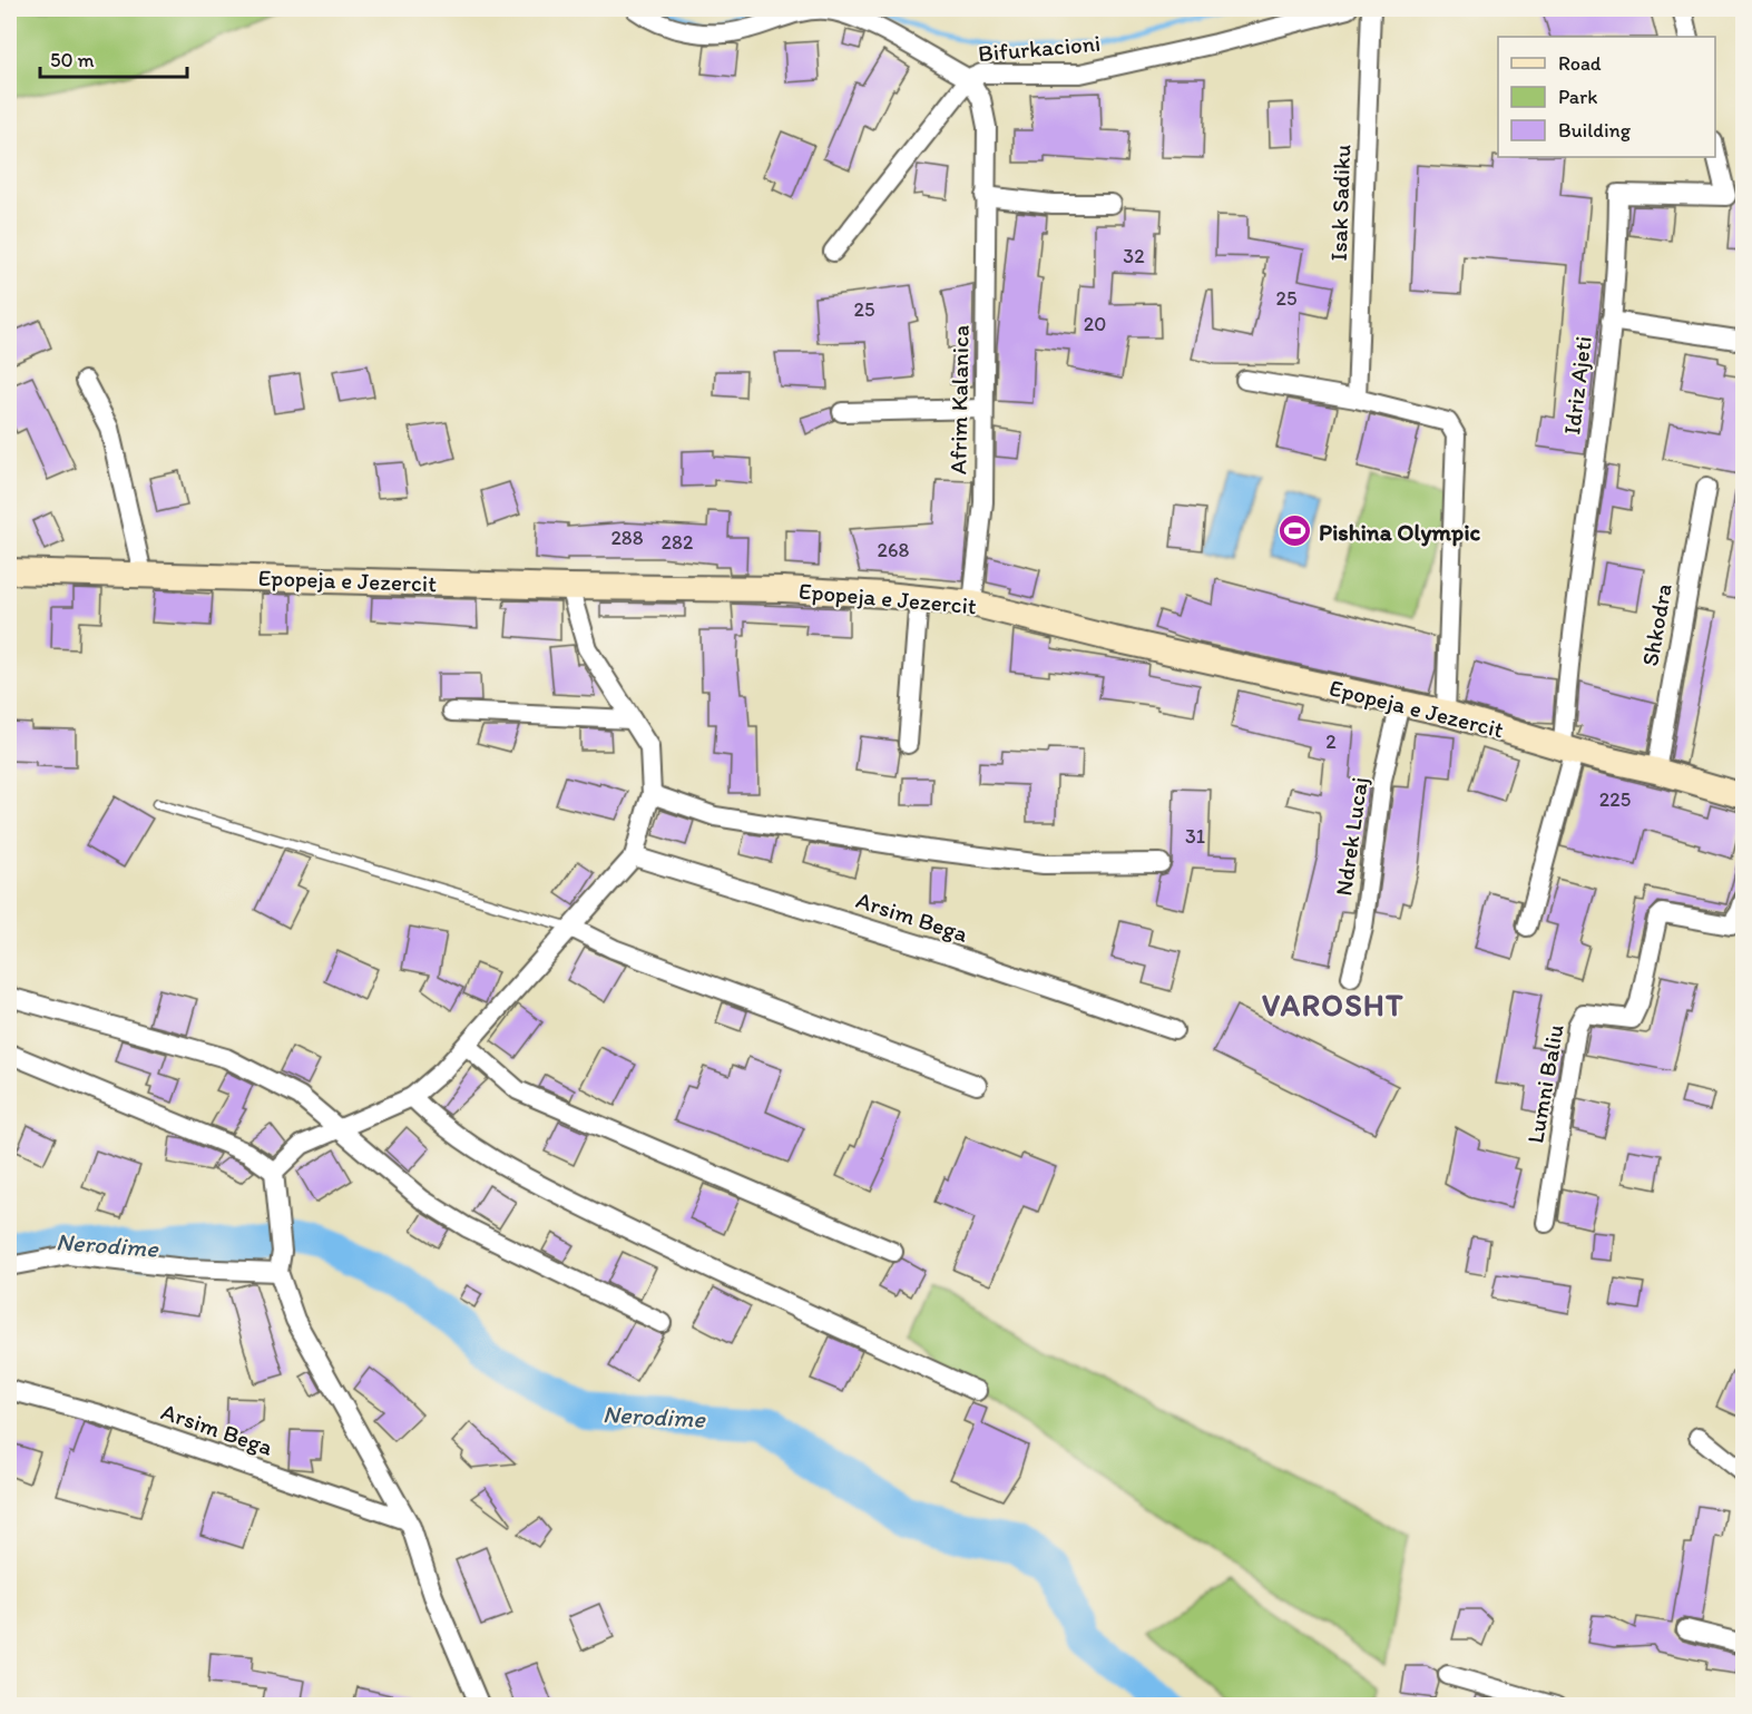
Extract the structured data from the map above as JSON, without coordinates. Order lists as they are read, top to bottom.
{
  "streets": {
    "main road": ["Epopeja e Jezercit"],
    "street": [
      "Bifurkacioni",
      "Isak Sadiku",
      "Idriz Ajeti",
      "Afrim Kalanica",
      "Shkodra",
      "Ndrek Lucaj",
      "Arsim Bega",
      "Lumni Baliu"
    ]
  },
  "crossings": [
    ["Bifurkacioni", "Afrim Kalanica"],
    ["Idriz Ajeti", "Epopeja e Jezercit"],
    ["Afrim Kalanica", "Epopeja e Jezercit"],
    ["Epopeja e Jezercit", "Shkodra"],
    ["Epopeja e Jezercit", "Ndrek Lucaj"]
  ],
  "districts": ["VAROSHT"],
  "water": ["Nerodime"],
  "places": {
    "sports": ["Pishina Olympic"]
  },
  "house_numbers": [
    "32",
    "25",
    "25",
    "20",
    "288",
    "282",
    "268",
    "2",
    "225",
    "31"
  ],
  "legend": ["Road", "Park", "Building"],
  "scale_bar": "50 m"
}
